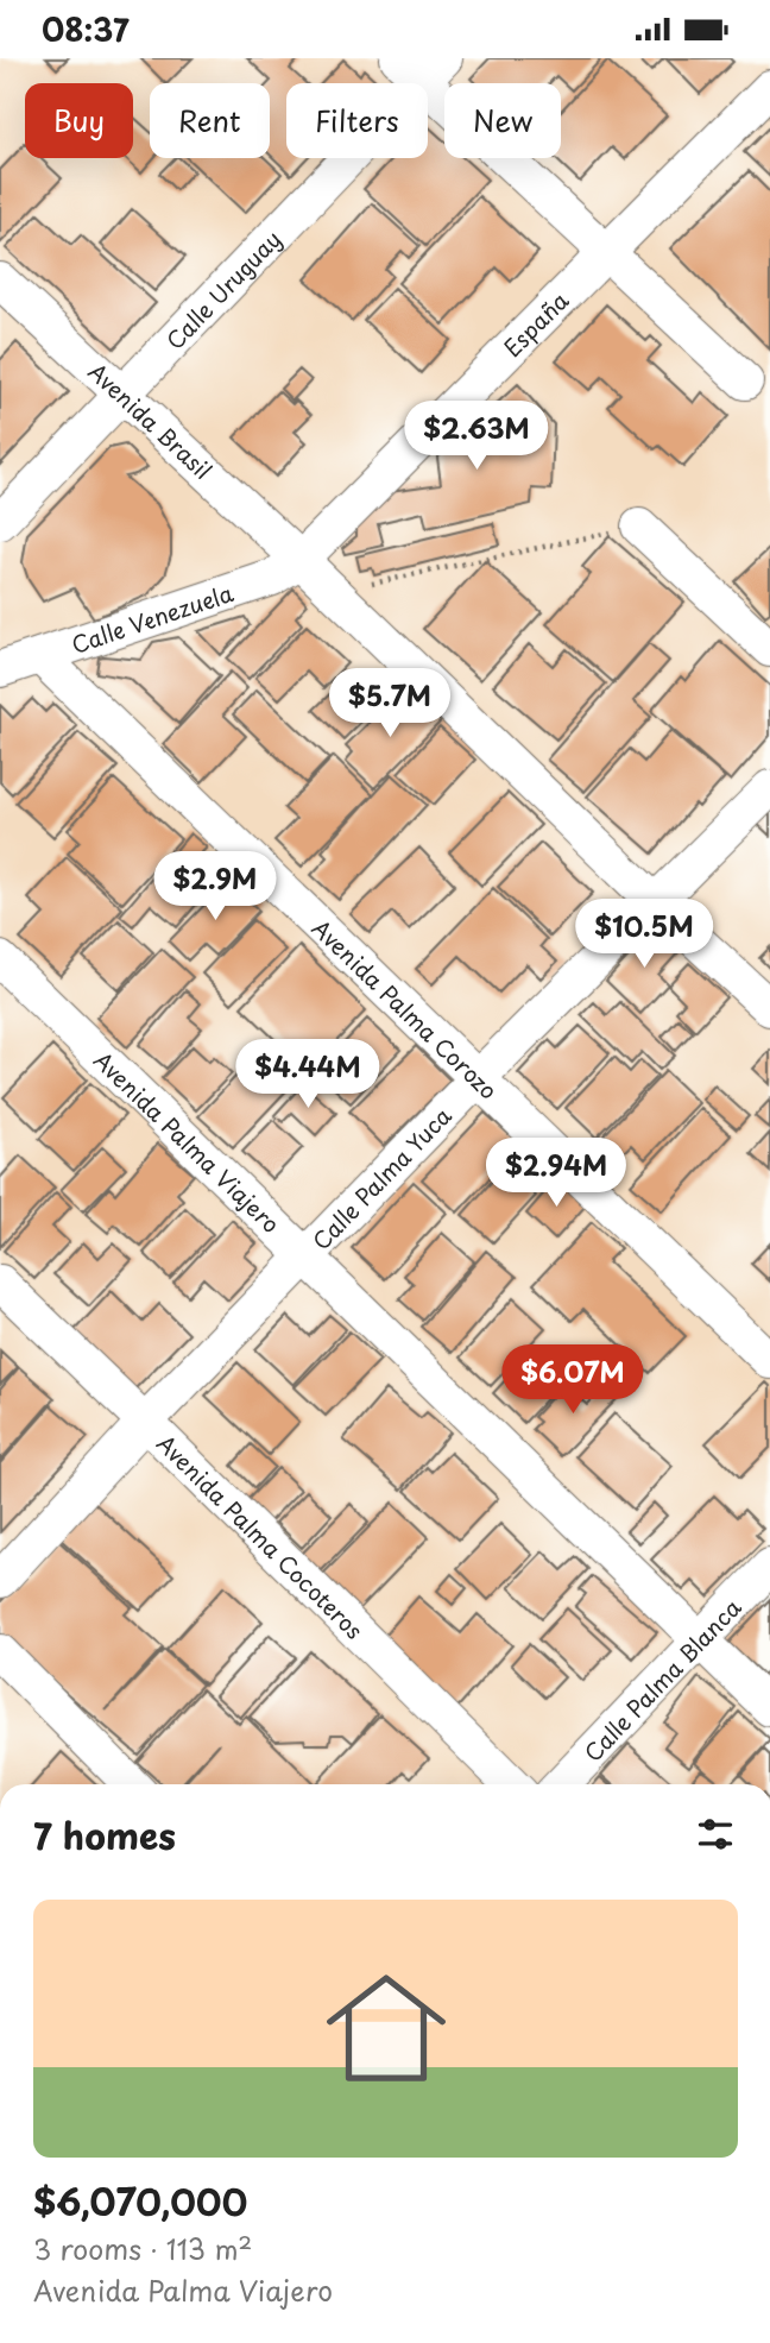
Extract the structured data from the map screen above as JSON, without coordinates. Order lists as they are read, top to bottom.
{
  "streets": {
    "street": [
      "Calle Uruguay",
      "España",
      "Avenida Brasil",
      "Calle Venezuela",
      "Avenida Palma Corozo",
      "Avenida Palma Viajero",
      "Calle Palma Yuca",
      "Avenida Palma Cocoteros",
      "Calle Palma Blanca"
    ]
  },
  "crossings": [
    ["Calle Uruguay", "Avenida Brasil"],
    ["España", "Avenida Brasil"],
    ["España", "Calle Venezuela"],
    ["Avenida Brasil", "Calle Venezuela"],
    ["Avenida Brasil", "Calle Palma Yuca"],
    ["Calle Venezuela", "Avenida Palma Corozo"],
    ["Avenida Palma Corozo", "Calle Palma Yuca"],
    ["Avenida Palma Viajero", "Calle Palma Yuca"],
    ["Avenida Palma Viajero", "Calle Palma Blanca"],
    ["Calle Palma Yuca", "Avenida Palma Cocoteros"]
  ],
  "page": {
    "status": "08:37",
    "chip": [
      "Buy",
      "Rent",
      "Filters",
      "New"
    ],
    "price": [
      "$2.63M",
      "$5.7M",
      "$2.9M",
      "$10.5M",
      "$4.44M",
      "$2.94M",
      "$6.07M"
    ],
    "heading": "7 homes",
    "list": [
      {
        "name": "$6,070,000",
        "note": "3 rooms · 113 m² · Avenida Palma Viajero"
      }
    ]
  }
}
